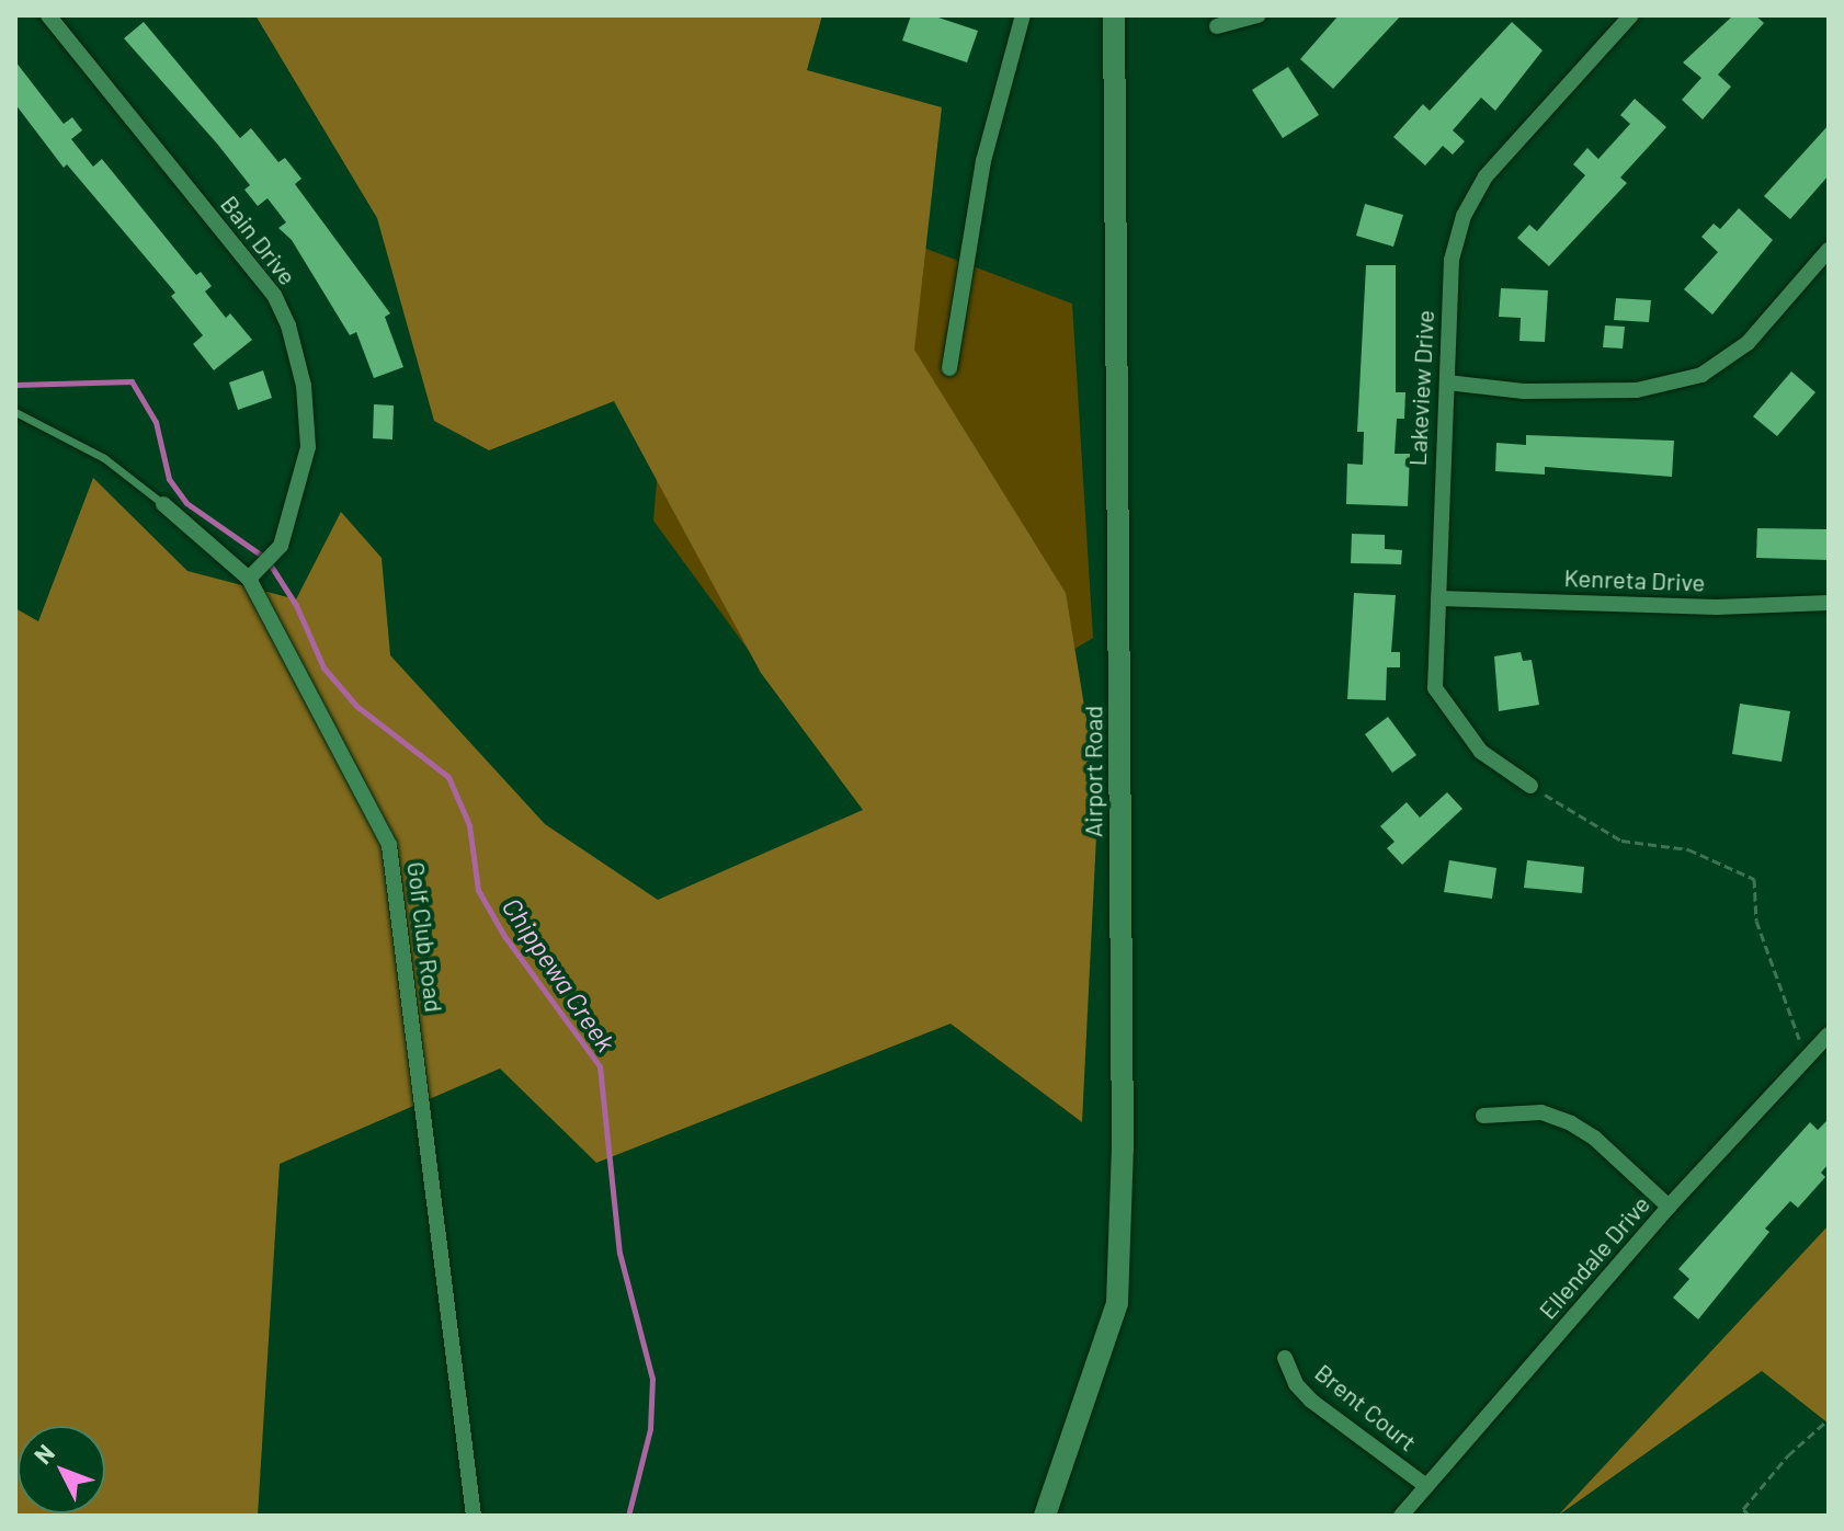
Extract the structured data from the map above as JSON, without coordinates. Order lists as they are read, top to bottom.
{
  "streets": {
    "main road": ["Airport Road"],
    "street": [
      "Bain Drive",
      "Lakeview Drive",
      "Kenreta Drive",
      "Golf Club Road",
      "Ellendale Drive",
      "Brent Court"
    ]
  },
  "crossings": [
    ["Bain Drive", "Golf Club Road"],
    ["Lakeview Drive", "Kenreta Drive"],
    ["Ellendale Drive", "Brent Court"]
  ],
  "water": ["Chippewa Creek"],
  "north": "top left"
}
